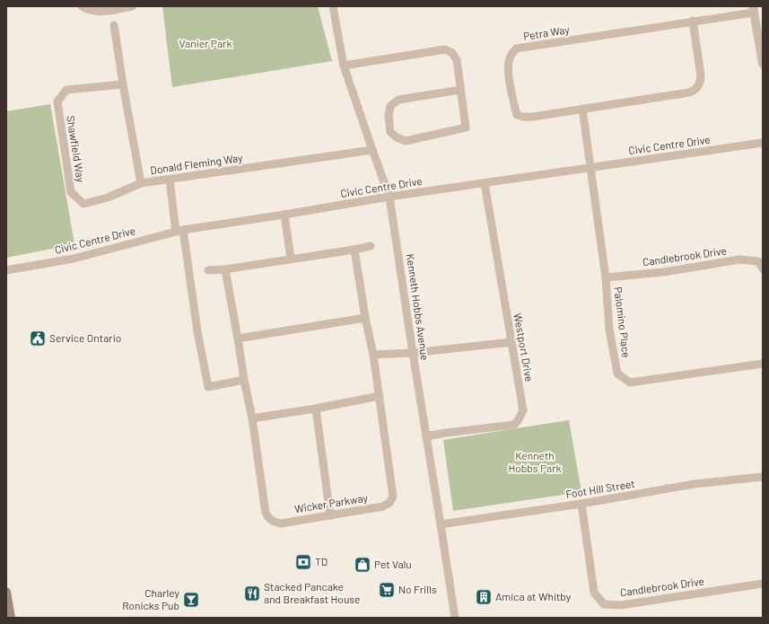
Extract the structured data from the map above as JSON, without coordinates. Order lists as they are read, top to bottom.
{
  "streets": {
    "street": [
      "Petra Way",
      "Civic Centre Drive",
      "Shawfield Way",
      "Donald Fleming Way",
      "Candlebrook Drive",
      "Kenneth Hobbs Avenue",
      "Palomino Place",
      "Westport Drive",
      "Foot Hill Street",
      "Wicker Parkway"
    ]
  },
  "crossings": [
    ["Civic Centre Drive", "Kenneth Hobbs Avenue"],
    ["Civic Centre Drive", "Palomino Place"],
    ["Civic Centre Drive", "Westport Drive"],
    ["Shawfield Way", "Donald Fleming Way"],
    ["Donald Fleming Way", "Kenneth Hobbs Avenue"],
    ["Candlebrook Drive", "Palomino Place"],
    ["Candlebrook Drive", "Foot Hill Street"],
    ["Kenneth Hobbs Avenue", "Westport Drive"],
    ["Kenneth Hobbs Avenue", "Foot Hill Street"]
  ],
  "parks": ["Vanier Park", "Kenneth Hobbs Park"],
  "places": {
    "public building": ["Service Ontario"],
    "bank": ["TD"],
    "shop": ["Pet Valu"],
    "supermarket": ["No Frills"],
    "restaurant": ["Stacked Pancake and Breakfast House"],
    "building": ["Amica at Whitby"],
    "bar": ["Charley Ronicks Pub"]
  }
}
